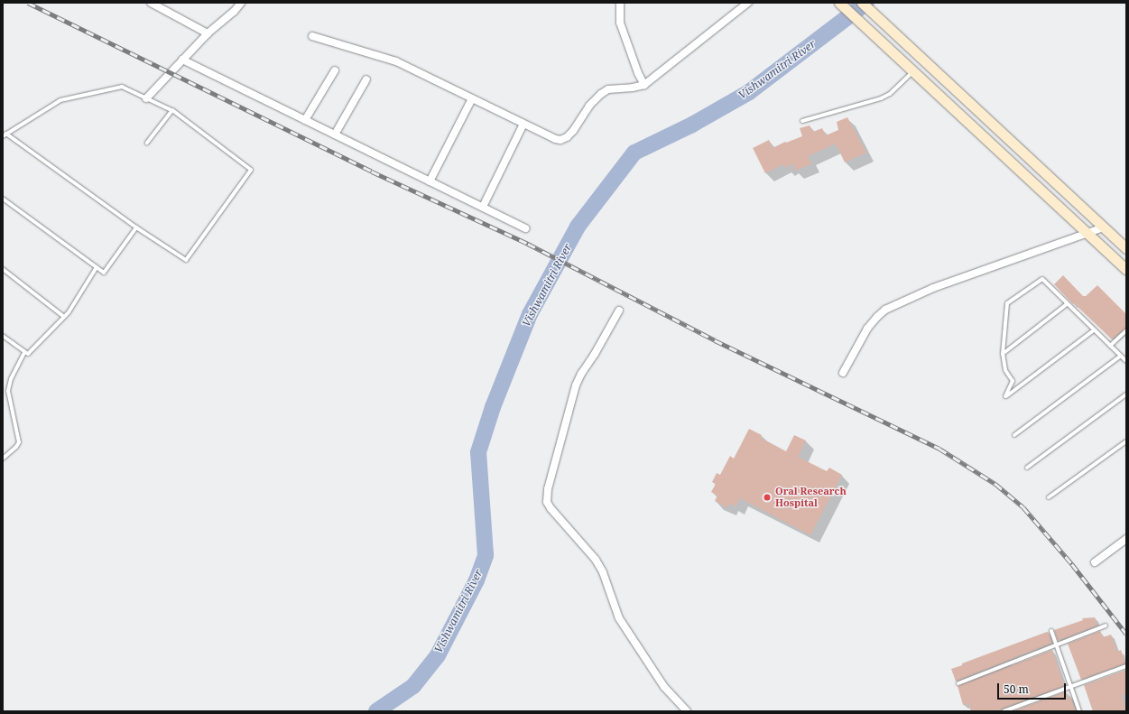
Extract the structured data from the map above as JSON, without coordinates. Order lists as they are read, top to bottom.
{
  "water": ["Vishwamitri River"],
  "places": ["Oral Research Hospital"],
  "scale_bar": "50 m"
}
